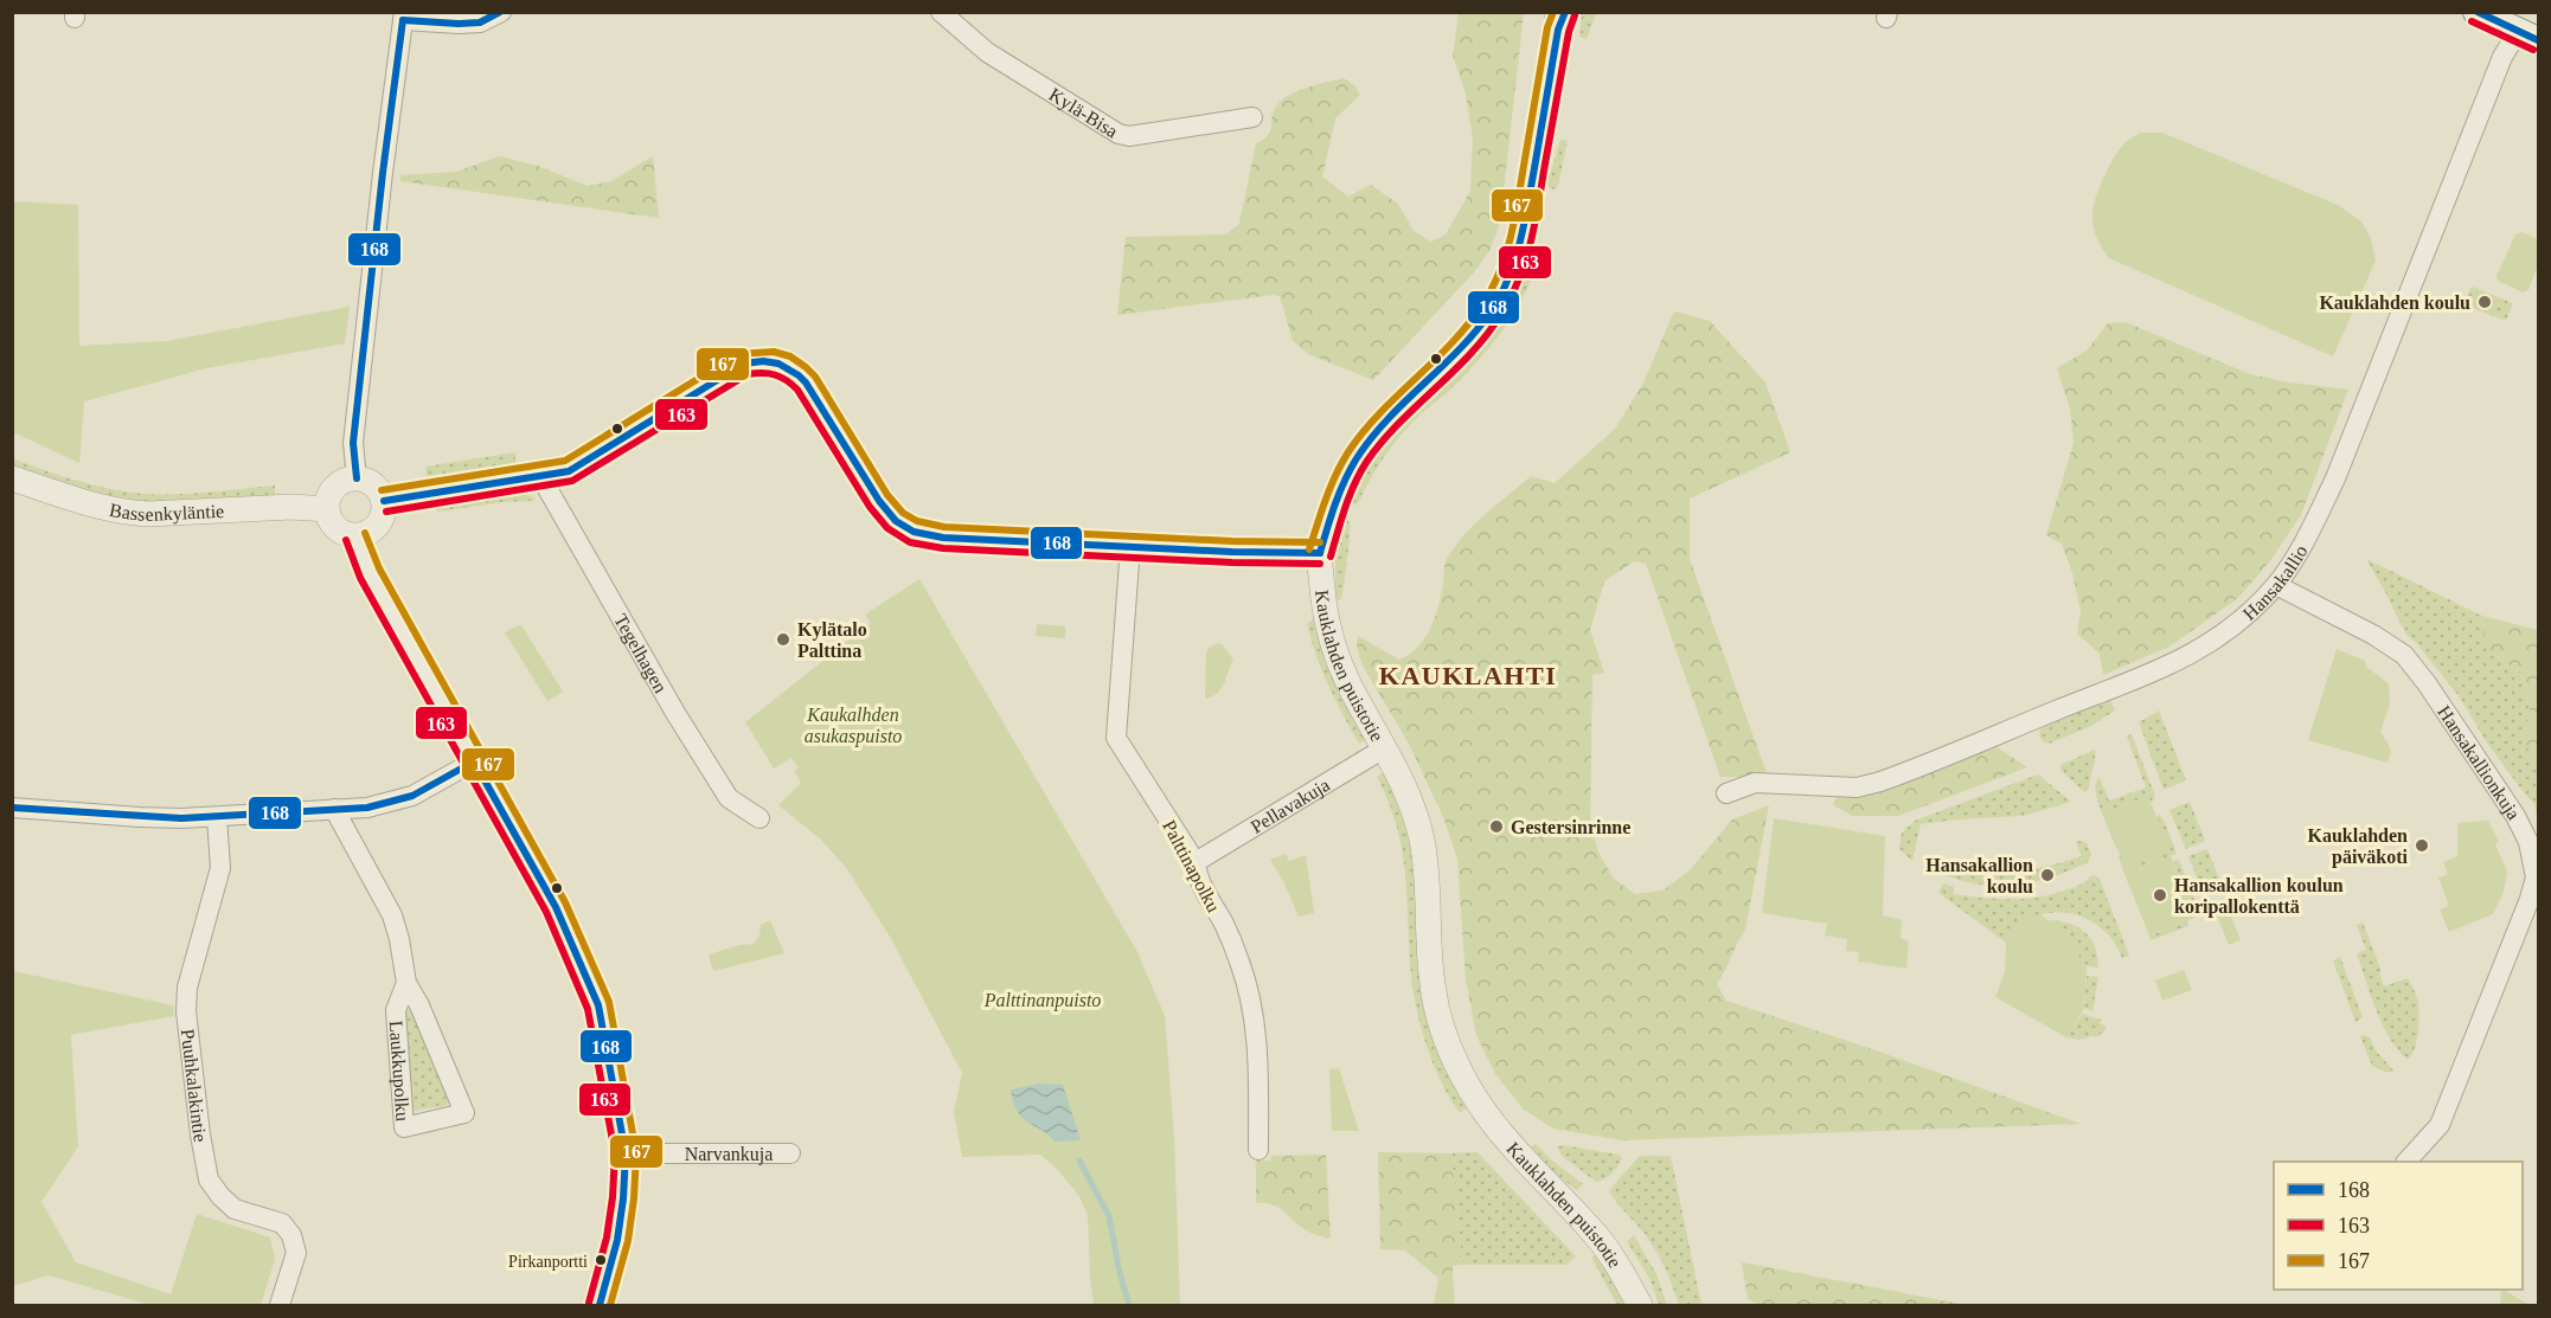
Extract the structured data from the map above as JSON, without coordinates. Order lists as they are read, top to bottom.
{
  "streets": {
    "street": [
      "Kylä-Bisa",
      "Bassenkyläntie",
      "Hansakallio",
      "Tegelhagen",
      "Kauklahden puistotie",
      "Hansakallionkuja",
      "Pellavakuja",
      "Palttinapolku",
      "Laukkupolku",
      "Puuhkalakintie",
      "Narvankuja"
    ]
  },
  "crossings": [
    ["Hansakallio", "Hansakallionkuja"],
    ["Kauklahden puistotie", "Pellavakuja"],
    ["Pellavakuja", "Palttinapolku"]
  ],
  "districts": ["KAUKLAHTI"],
  "parks": ["Kaukalhden asukaspuisto", "Palttinanpuisto"],
  "places": [
    "Kauklahden koulu",
    "Kylätalo Palttina",
    "Gestersinrinne",
    "Kauklahden päiväkoti",
    "Hansakallion koulu",
    "Hansakallion koulun koripallokenttä",
    "Pirkanportti"
  ],
  "lines": ["transit line 168", "transit line 167", "transit line 163"],
  "legend": ["168", "163", "167"]
}
